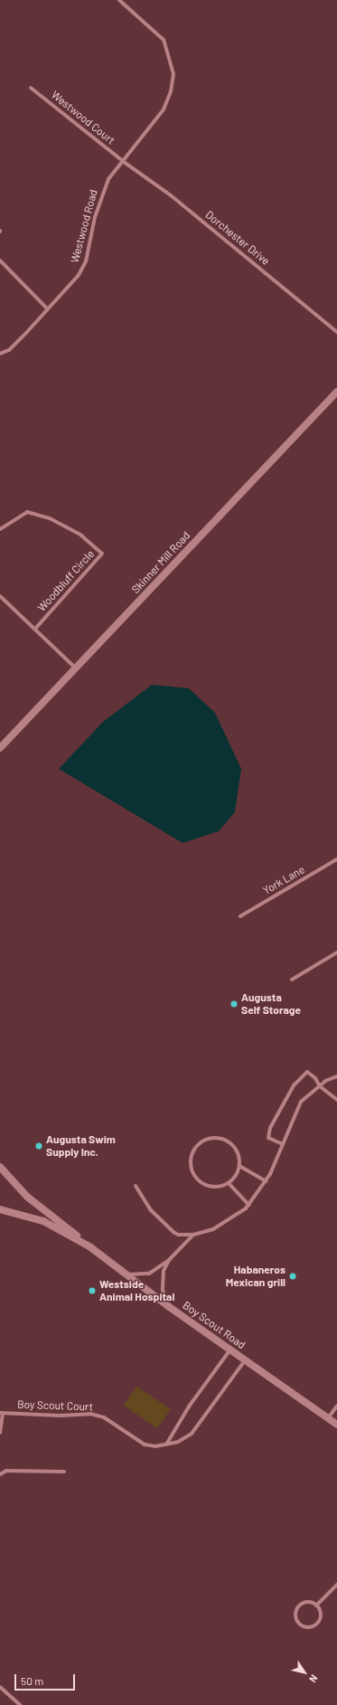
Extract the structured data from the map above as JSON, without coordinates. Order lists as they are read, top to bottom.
{
  "streets": {
    "street": [
      "Westwood Court",
      "Westwood Road",
      "Dorchester Drive",
      "Skinner Mill Road",
      "Woodbluff Circle",
      "York Lane",
      "Boy Scout Road",
      "Boy Scout Court"
    ]
  },
  "crossings": [
    ["Westwood Court", "Westwood Road"],
    ["Westwood Court", "Dorchester Drive"],
    ["Westwood Road", "Dorchester Drive"],
    ["Boy Scout Road", "Boy Scout Court"]
  ],
  "places": [
    "Augusta Self Storage",
    "Augusta Swim Supply Inc.",
    "Habaneros Mexican grill",
    "Westside Animal Hospital"
  ],
  "scale_bar": "50 m",
  "north": "bottom right"
}
